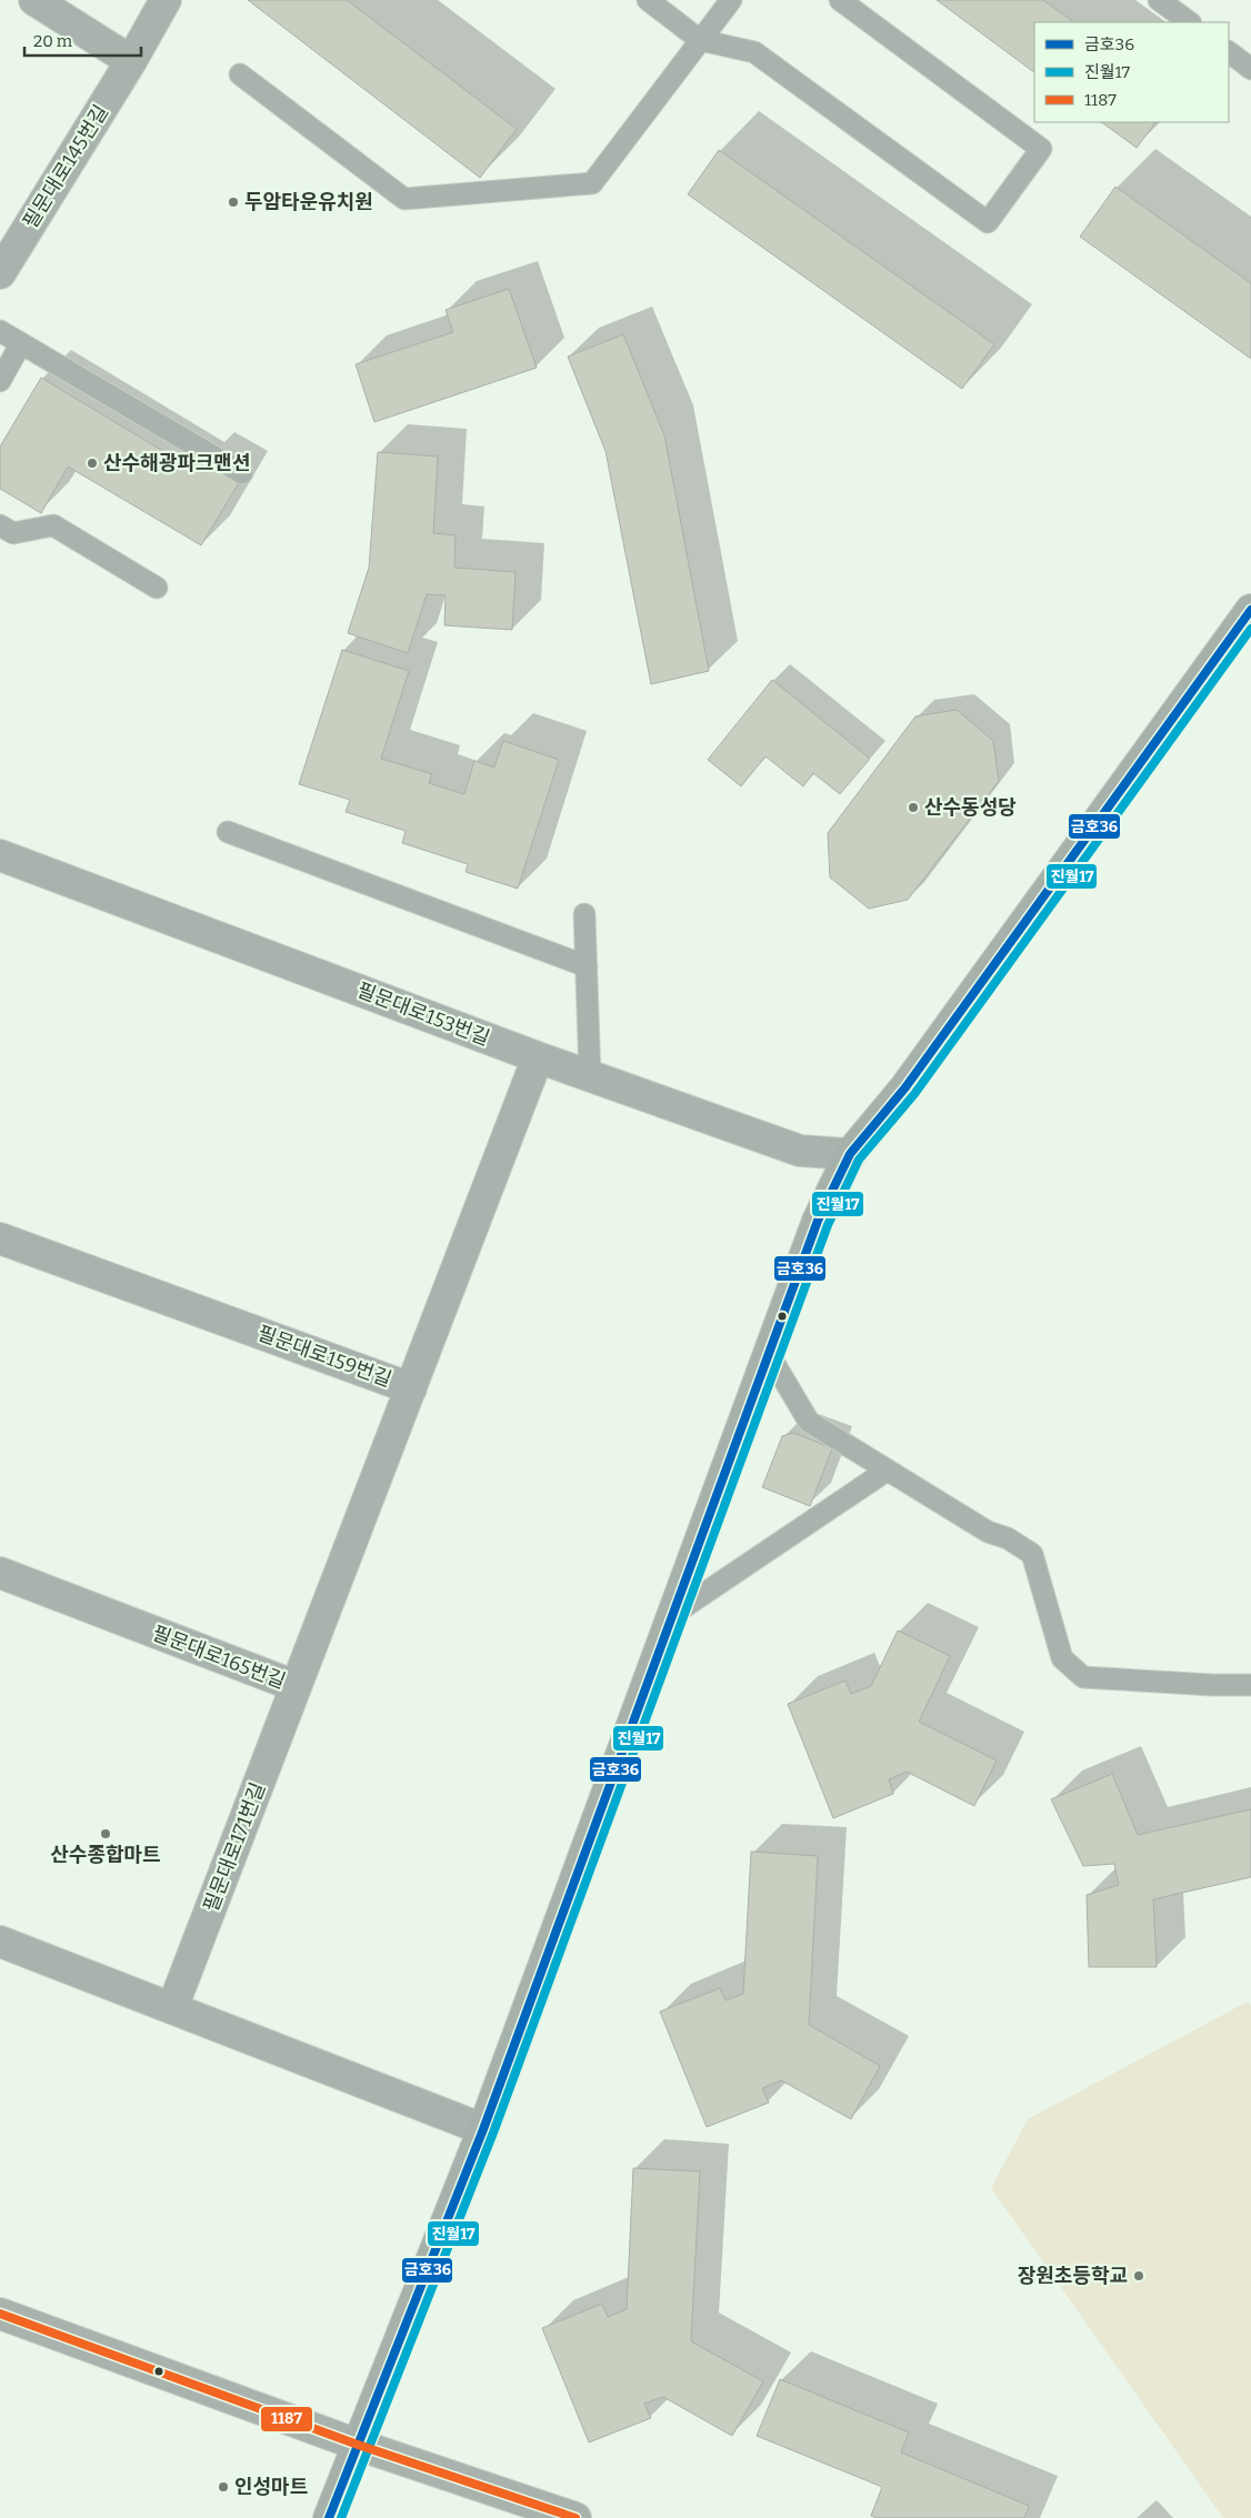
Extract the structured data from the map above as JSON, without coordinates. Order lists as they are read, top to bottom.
{
  "streets": {
    "street": [
      "필문대로145번길",
      "필문대로153번길",
      "필문대로159번길",
      "필문대로165번길",
      "필문대로171번길"
    ]
  },
  "crossings": [
    ["필문대로153번길", "필문대로159번길"],
    ["필문대로159번길", "필문대로165번길"],
    ["필문대로165번길", "필문대로171번길"]
  ],
  "places": [
    "두암타운유치원",
    "산수해광파크맨션",
    "산수동성당",
    "산수종합마트",
    "장원초등학교",
    "인성마트"
  ],
  "lines": ["transit line 금호36", "transit line 진월17", "transit line 1187"],
  "legend": ["금호36", "진월17", "1187"],
  "scale_bar": "20 m"
}
